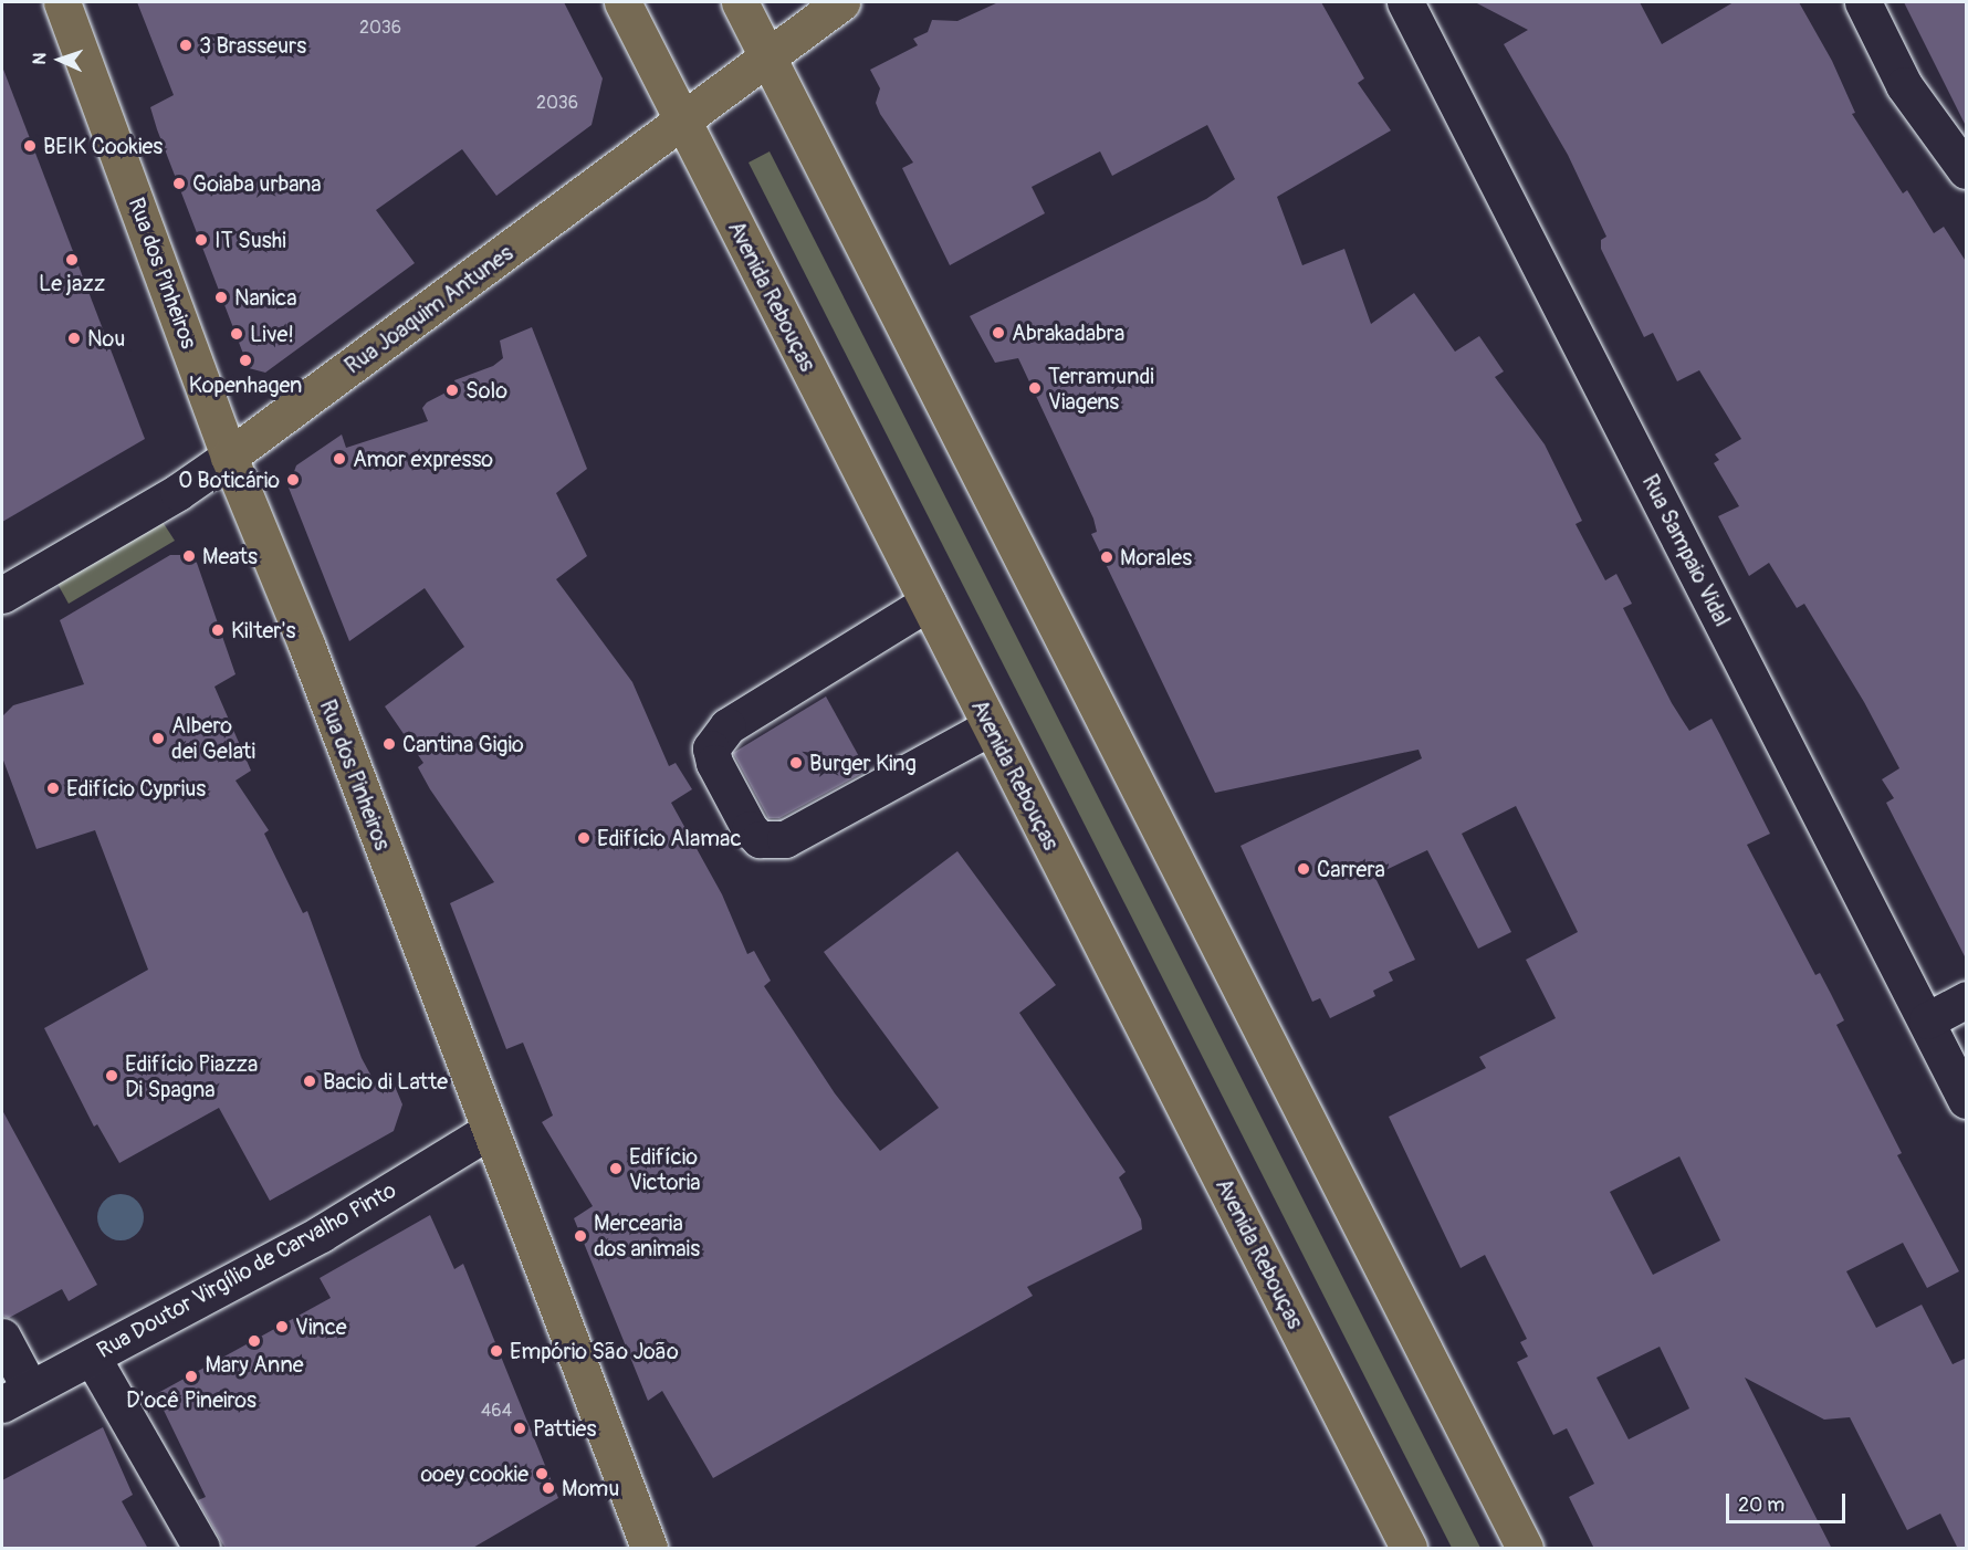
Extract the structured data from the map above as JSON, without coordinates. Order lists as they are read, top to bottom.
{
  "streets": {
    "main road": ["Rua dos Pinheiros", "Avenida Rebouças", "Rua Joaquim Antunes"],
    "street": ["Rua Sampaio Vidal", "Rua Doutor Virgílio de Carvalho Pinto"]
  },
  "crossings": [
    ["Rua dos Pinheiros", "Rua Joaquim Antunes"],
    ["Rua dos Pinheiros", "Rua Doutor Virgílio de Carvalho Pinto"],
    ["Avenida Rebouças", "Rua Joaquim Antunes"]
  ],
  "places": [
    "3 Brasseurs",
    "BEIK Cookies",
    "Goiaba urbana",
    "IT Sushi",
    "Le jazz",
    "Nanica",
    "Abrakadabra",
    "Live!",
    "Nou",
    "Kopenhagen",
    "Terramundi Viagens",
    "Solo",
    "Amor expresso",
    "O Boticário",
    "Meats",
    "Morales",
    "Kilter's",
    "Albero dei Gelati",
    "Cantina Gigio",
    "Burger King",
    "Edifício Cyprius",
    "Edifício Alamac",
    "Carrera",
    "Edifício Piazza Di Spagna",
    "Bacio di Latte",
    "Edifício Victoria",
    "Mercearia dos animais",
    "Vince",
    "Mary Anne",
    "Empório São João",
    "D'ocê Pineiros",
    "Patties",
    "ooey cookie",
    "Momu"
  ],
  "house_numbers": ["2036", "2036", "464"],
  "scale_bar": "20 m",
  "north": "left"
}
